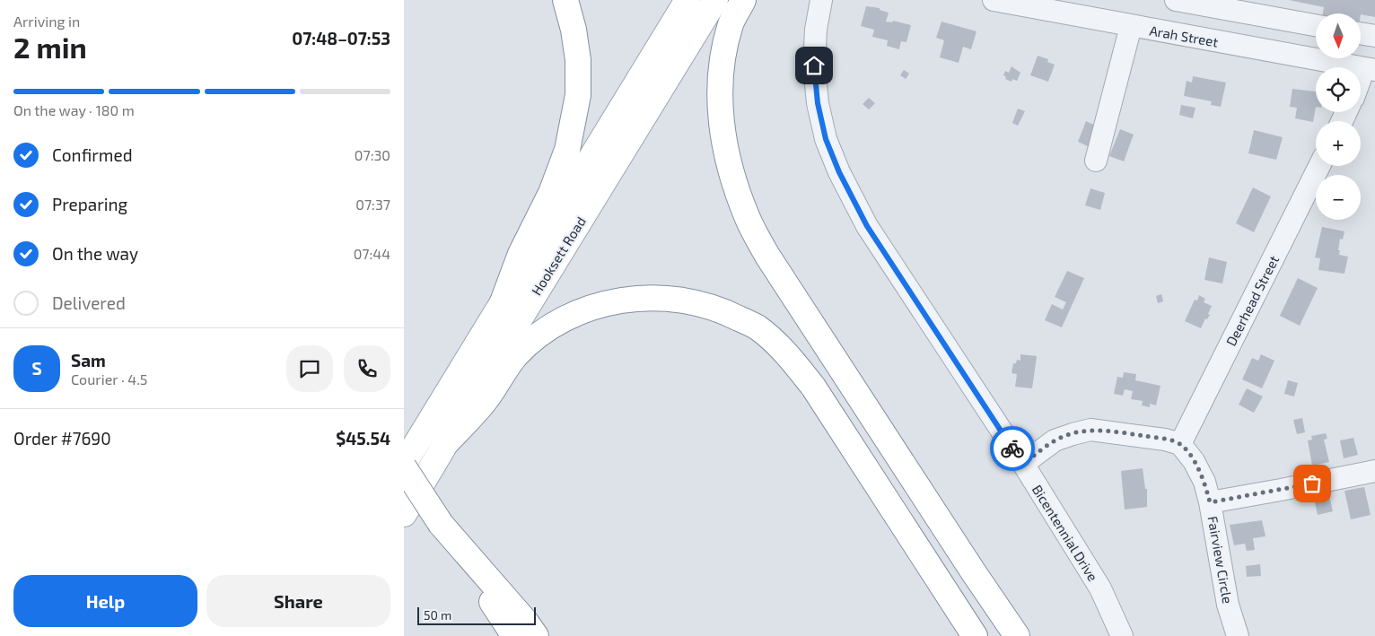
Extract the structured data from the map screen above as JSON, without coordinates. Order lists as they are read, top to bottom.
{
  "streets": {
    "main road": ["Hooksett Road"],
    "street": [
      "Arah Street",
      "Deerhead Street",
      "Bicentennial Drive",
      "Fairview Circle"
    ]
  },
  "crossings": [
    ["Deerhead Street", "Fairview Circle"]
  ],
  "scale_bar": "50 m",
  "north": "bottom",
  "page": {
    "heading": ["2 min", "Arriving in", "07:48–07:53"],
    "panel": [
      "Sam",
      "Courier · 4.5",
      "Order #7690",
      "$45.54"
    ],
    "map_buttons": ["+", "−"],
    "bar": "On the way · 180 m",
    "list": [
      ["Confirmed", "07:30"],
      ["Preparing", "07:37"],
      ["On the way", "07:44"],
      "Delivered"
    ],
    "round": "S",
    "buttons": ["Help", "Share"],
    "scale": "50 m"
  }
}
